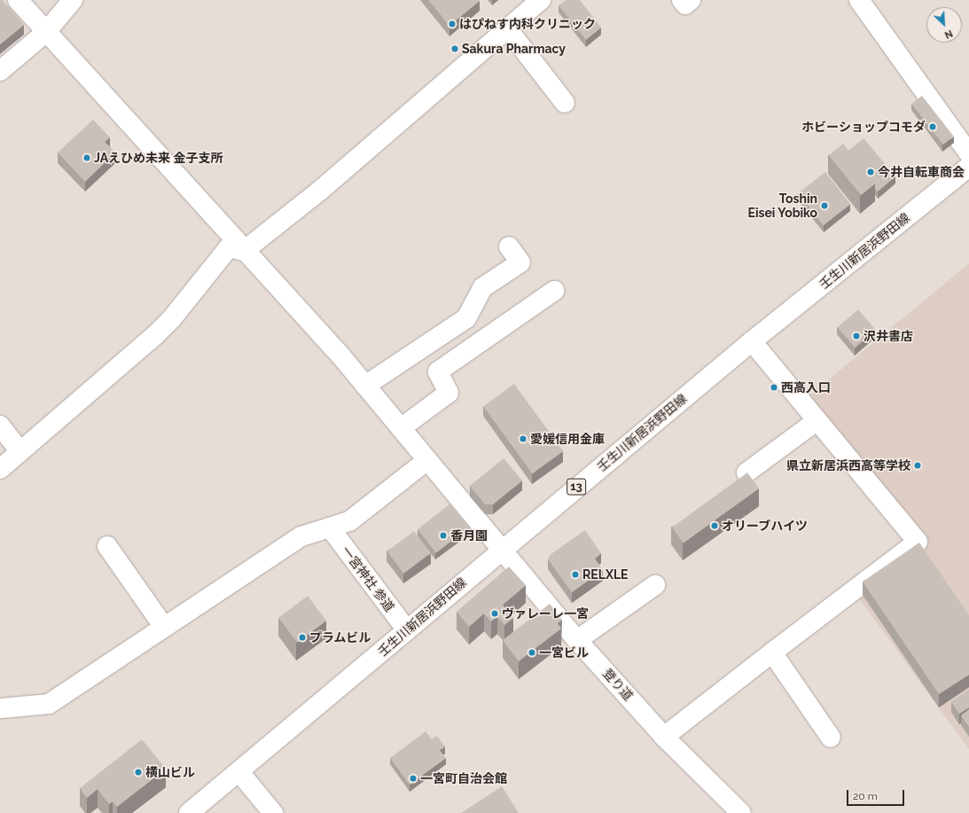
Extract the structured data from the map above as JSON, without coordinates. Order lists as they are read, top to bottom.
{
  "streets": {
    "street": [
      "壬生川新居浜野田線",
      "13",
      "一宮神社 参道",
      "登り道"
    ]
  },
  "crossings": [
    ["壬生川新居浜野田線", "一宮神社 参道"],
    ["壬生川新居浜野田線", "登り道"]
  ],
  "places": [
    "はぴねす内科クリニック",
    "Sakura Pharmacy",
    "ホビーショップコモダ",
    "JAえひめ未来 金子支所",
    "今井自転車商会",
    "Toshin Eisei Yobiko",
    "沢井書店",
    "西高入口",
    "愛媛信用金庫",
    "県立新居浜西高等学校",
    "オリーブハイツ",
    "香月園",
    "RELXLE",
    "ヴァレーレ一宮",
    "プラムビル",
    "一宮ビル",
    "横山ビル",
    "一宮町自治会館"
  ],
  "scale_bar": "20 m",
  "north": "bottom right"
}
